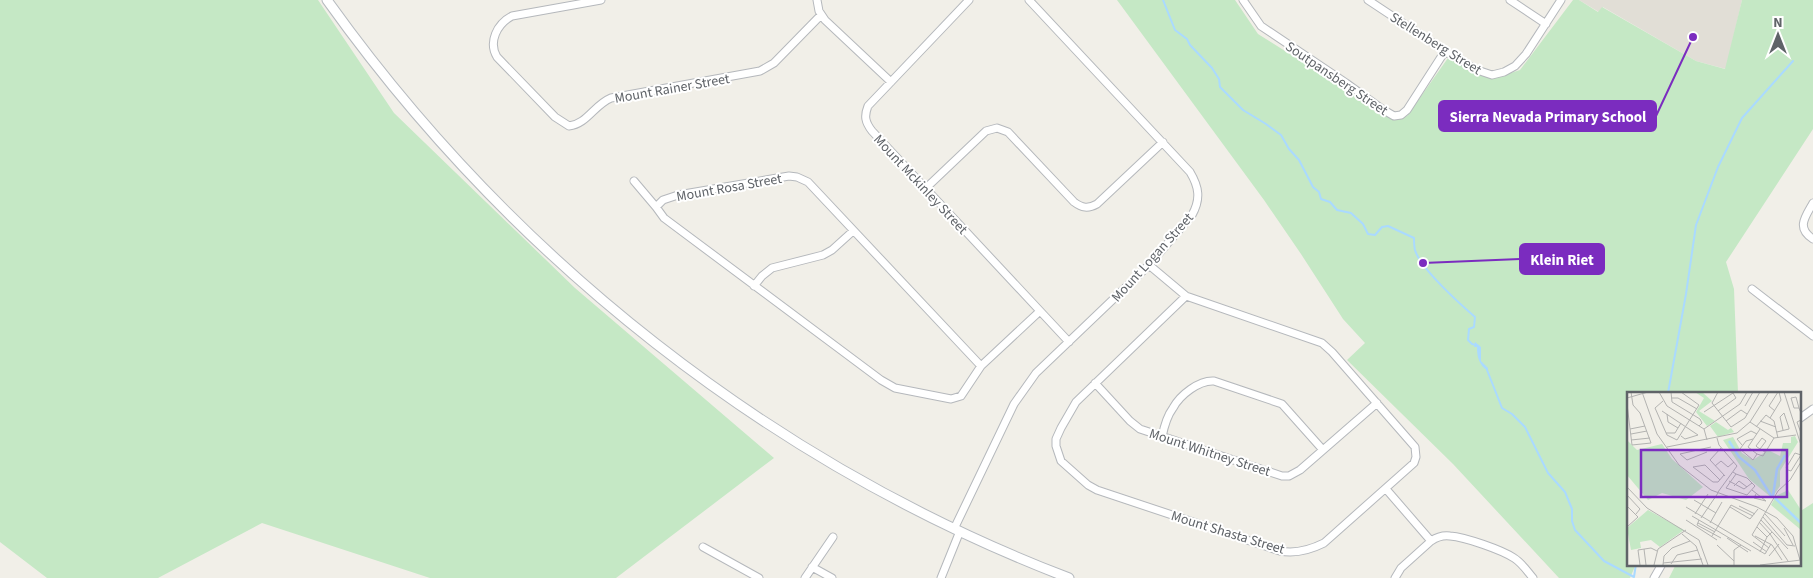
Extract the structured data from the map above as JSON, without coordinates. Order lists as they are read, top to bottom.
{
  "streets": {
    "street": [
      "Stellenberg Street",
      "Soutpansberg Street",
      "Mount Rainer Street",
      "Mount Mckinley Street",
      "Mount Rosa Street",
      "Mount Logan Street",
      "Mount Whitney Street",
      "Mount Shasta Street"
    ]
  },
  "crossings": [
    ["Stellenberg Street", "Soutpansberg Street"],
    ["Mount Mckinley Street", "Mount Rosa Street"],
    ["Mount Mckinley Street", "Mount Logan Street"],
    ["Mount Logan Street", "Mount Shasta Street"],
    ["Mount Whitney Street", "Mount Shasta Street"]
  ],
  "places": ["Sierra Nevada Primary School", "Klein Riet"],
  "north": "top"
}
